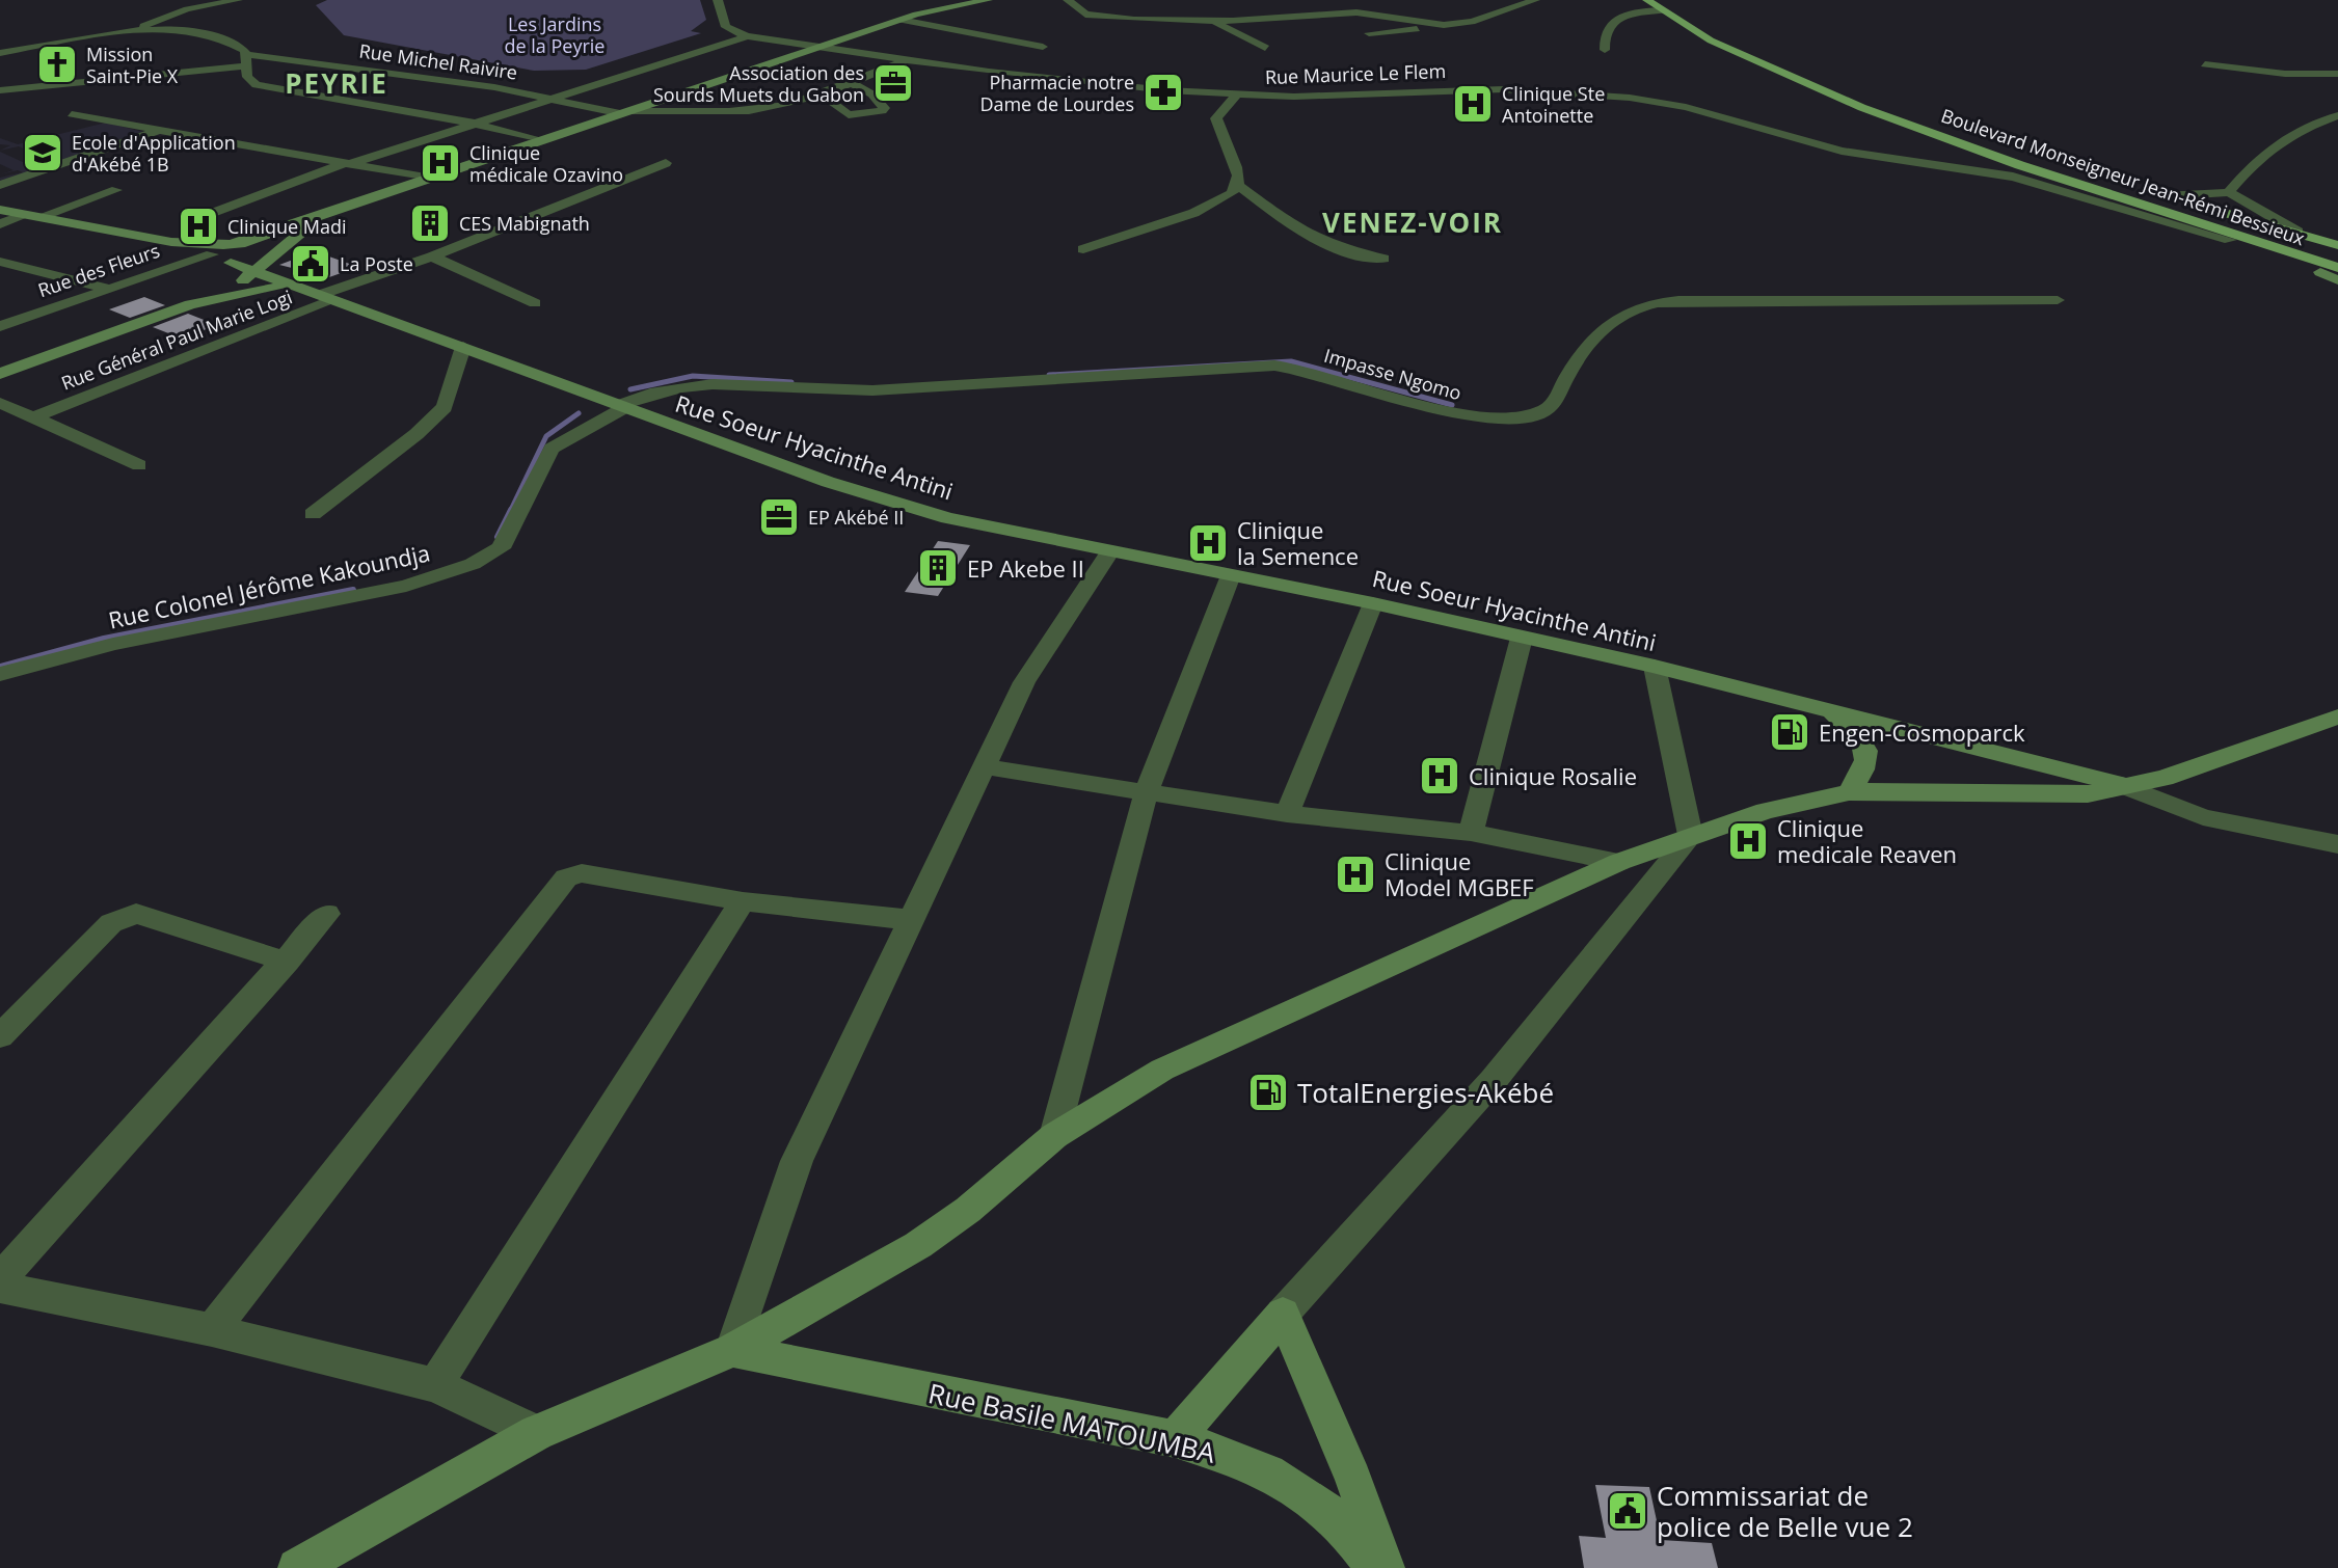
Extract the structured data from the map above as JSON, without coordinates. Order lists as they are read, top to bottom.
{
  "streets": {
    "main road": ["Boulevard Monseigneur Jean-Rémi Bessieux", "Rue Soeur Hyacinthe Antini", "Rue Basile MATOUMBA"],
    "street": [
      "Rue Michel Raivire",
      "Rue Maurice Le Flem",
      "Rue des Fleurs",
      "Rue Général Paul Marie Logi",
      "Impasse Ngomo",
      "Rue Colonel Jérôme Kakoundja"
    ]
  },
  "crossings": [
    ["Rue Michel Raivire", "Rue Maurice Le Flem"],
    ["Rue des Fleurs", "Rue Soeur Hyacinthe Antini"],
    ["Rue Général Paul Marie Logi", "Rue Soeur Hyacinthe Antini"],
    ["Impasse Ngomo", "Rue Soeur Hyacinthe Antini"],
    ["Impasse Ngomo", "Rue Colonel Jérôme Kakoundja"],
    ["Rue Soeur Hyacinthe Antini", "Rue Colonel Jérôme Kakoundja"]
  ],
  "districts": ["PEYRIE", "VENEZ-VOIR"],
  "parks": ["Les Jardins de la Peyrie"],
  "places": {
    "church": ["Mission Saint-Pie X"],
    "office": ["Association des Sourds Muets du Gabon", "EP Akébé II"],
    "pharmacy": ["Pharmacie notre Dame de Lourdes"],
    "hospital": [
      "Clinique Ste Antoinette",
      "Clinique médicale Ozavino",
      "Clinique Madi",
      "Clinique la Semence",
      "Clinique Rosalie",
      "Clinique medicale Reaven",
      "Clinique Model MGBEF"
    ],
    "school or university": ["Ecole d'Application d'Akébé 1B"],
    "building": ["CES Mabignath", "EP Akebe II"],
    "public building": ["La Poste", "Commissariat de police de Belle vue 2"],
    "fuel station": ["Engen-Cosmoparck", "TotalEnergies-Akébé"]
  }
}
